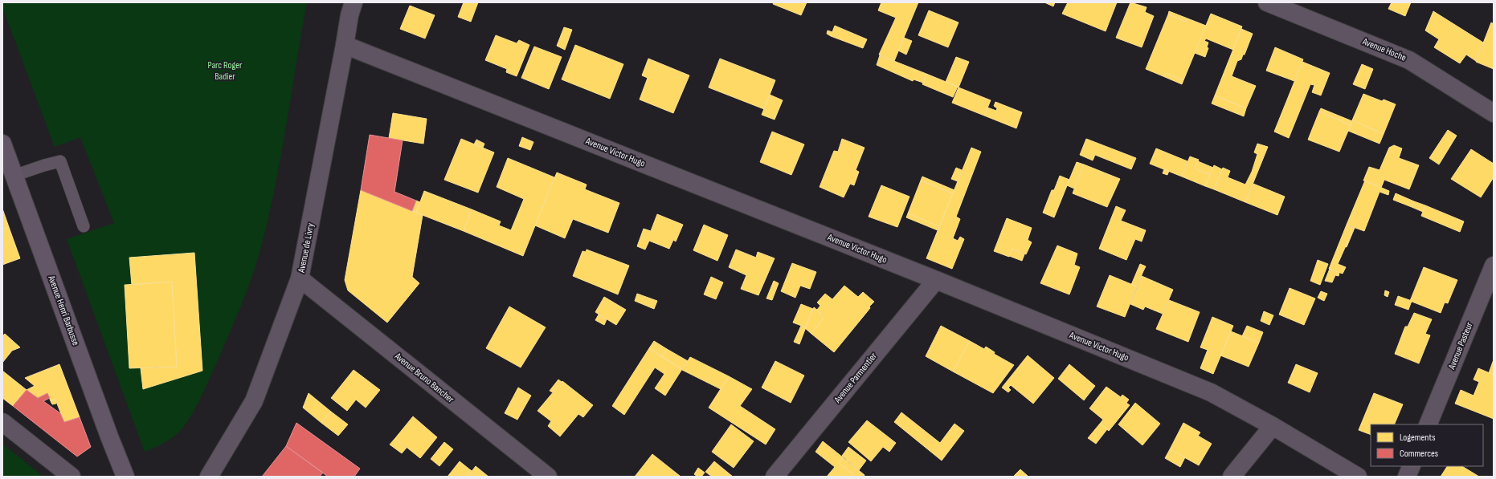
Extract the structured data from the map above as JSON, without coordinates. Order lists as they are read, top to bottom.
{
  "streets": {
    "main road": ["Avenue Henri Barbusse"],
    "street": [
      "Avenue Hoche",
      "Avenue Victor Hugo",
      "Avenue de Livry",
      "Avenue Pasteur",
      "Avenue Bruno Bancher",
      "Avenue Parmentier"
    ]
  },
  "crossings": [
    ["Avenue Victor Hugo", "Avenue de Livry"],
    ["Avenue Victor Hugo", "Avenue Parmentier"],
    ["Avenue de Livry", "Avenue Bruno Bancher"]
  ],
  "parks": ["Parc Roger Badier"],
  "legend": ["Logements", "Commerces"]
}
